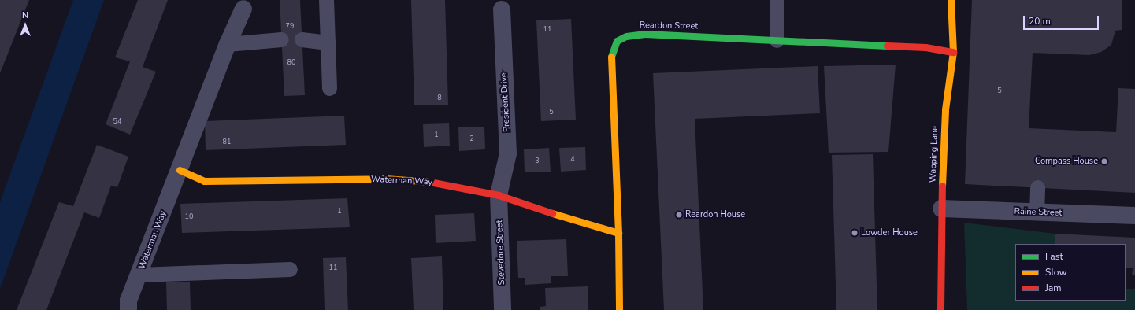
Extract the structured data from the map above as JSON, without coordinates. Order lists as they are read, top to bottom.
{
  "streets": {
    "street": [
      "Reardon Street",
      "President Drive",
      "Wapping Lane",
      "Waterman Way",
      "Raine Street",
      "Stevedore Street"
    ]
  },
  "crossings": [
    ["Reardon Street", "Wapping Lane"],
    ["Reardon Street", "Waterman Way"],
    ["President Drive", "Waterman Way"],
    ["President Drive", "Stevedore Street"],
    ["Wapping Lane", "Raine Street"],
    ["Waterman Way", "Stevedore Street"]
  ],
  "places": ["Compass House", "Reardon House", "Lowder House"],
  "house_numbers": [
    "79",
    "11",
    "80",
    "5",
    "8",
    "5",
    "54",
    "1",
    "2",
    "81",
    "4",
    "3",
    "1",
    "10",
    "11"
  ],
  "legend": ["Fast", "Slow", "Jam"],
  "scale_bar": "20 m",
  "north": "top"
}
